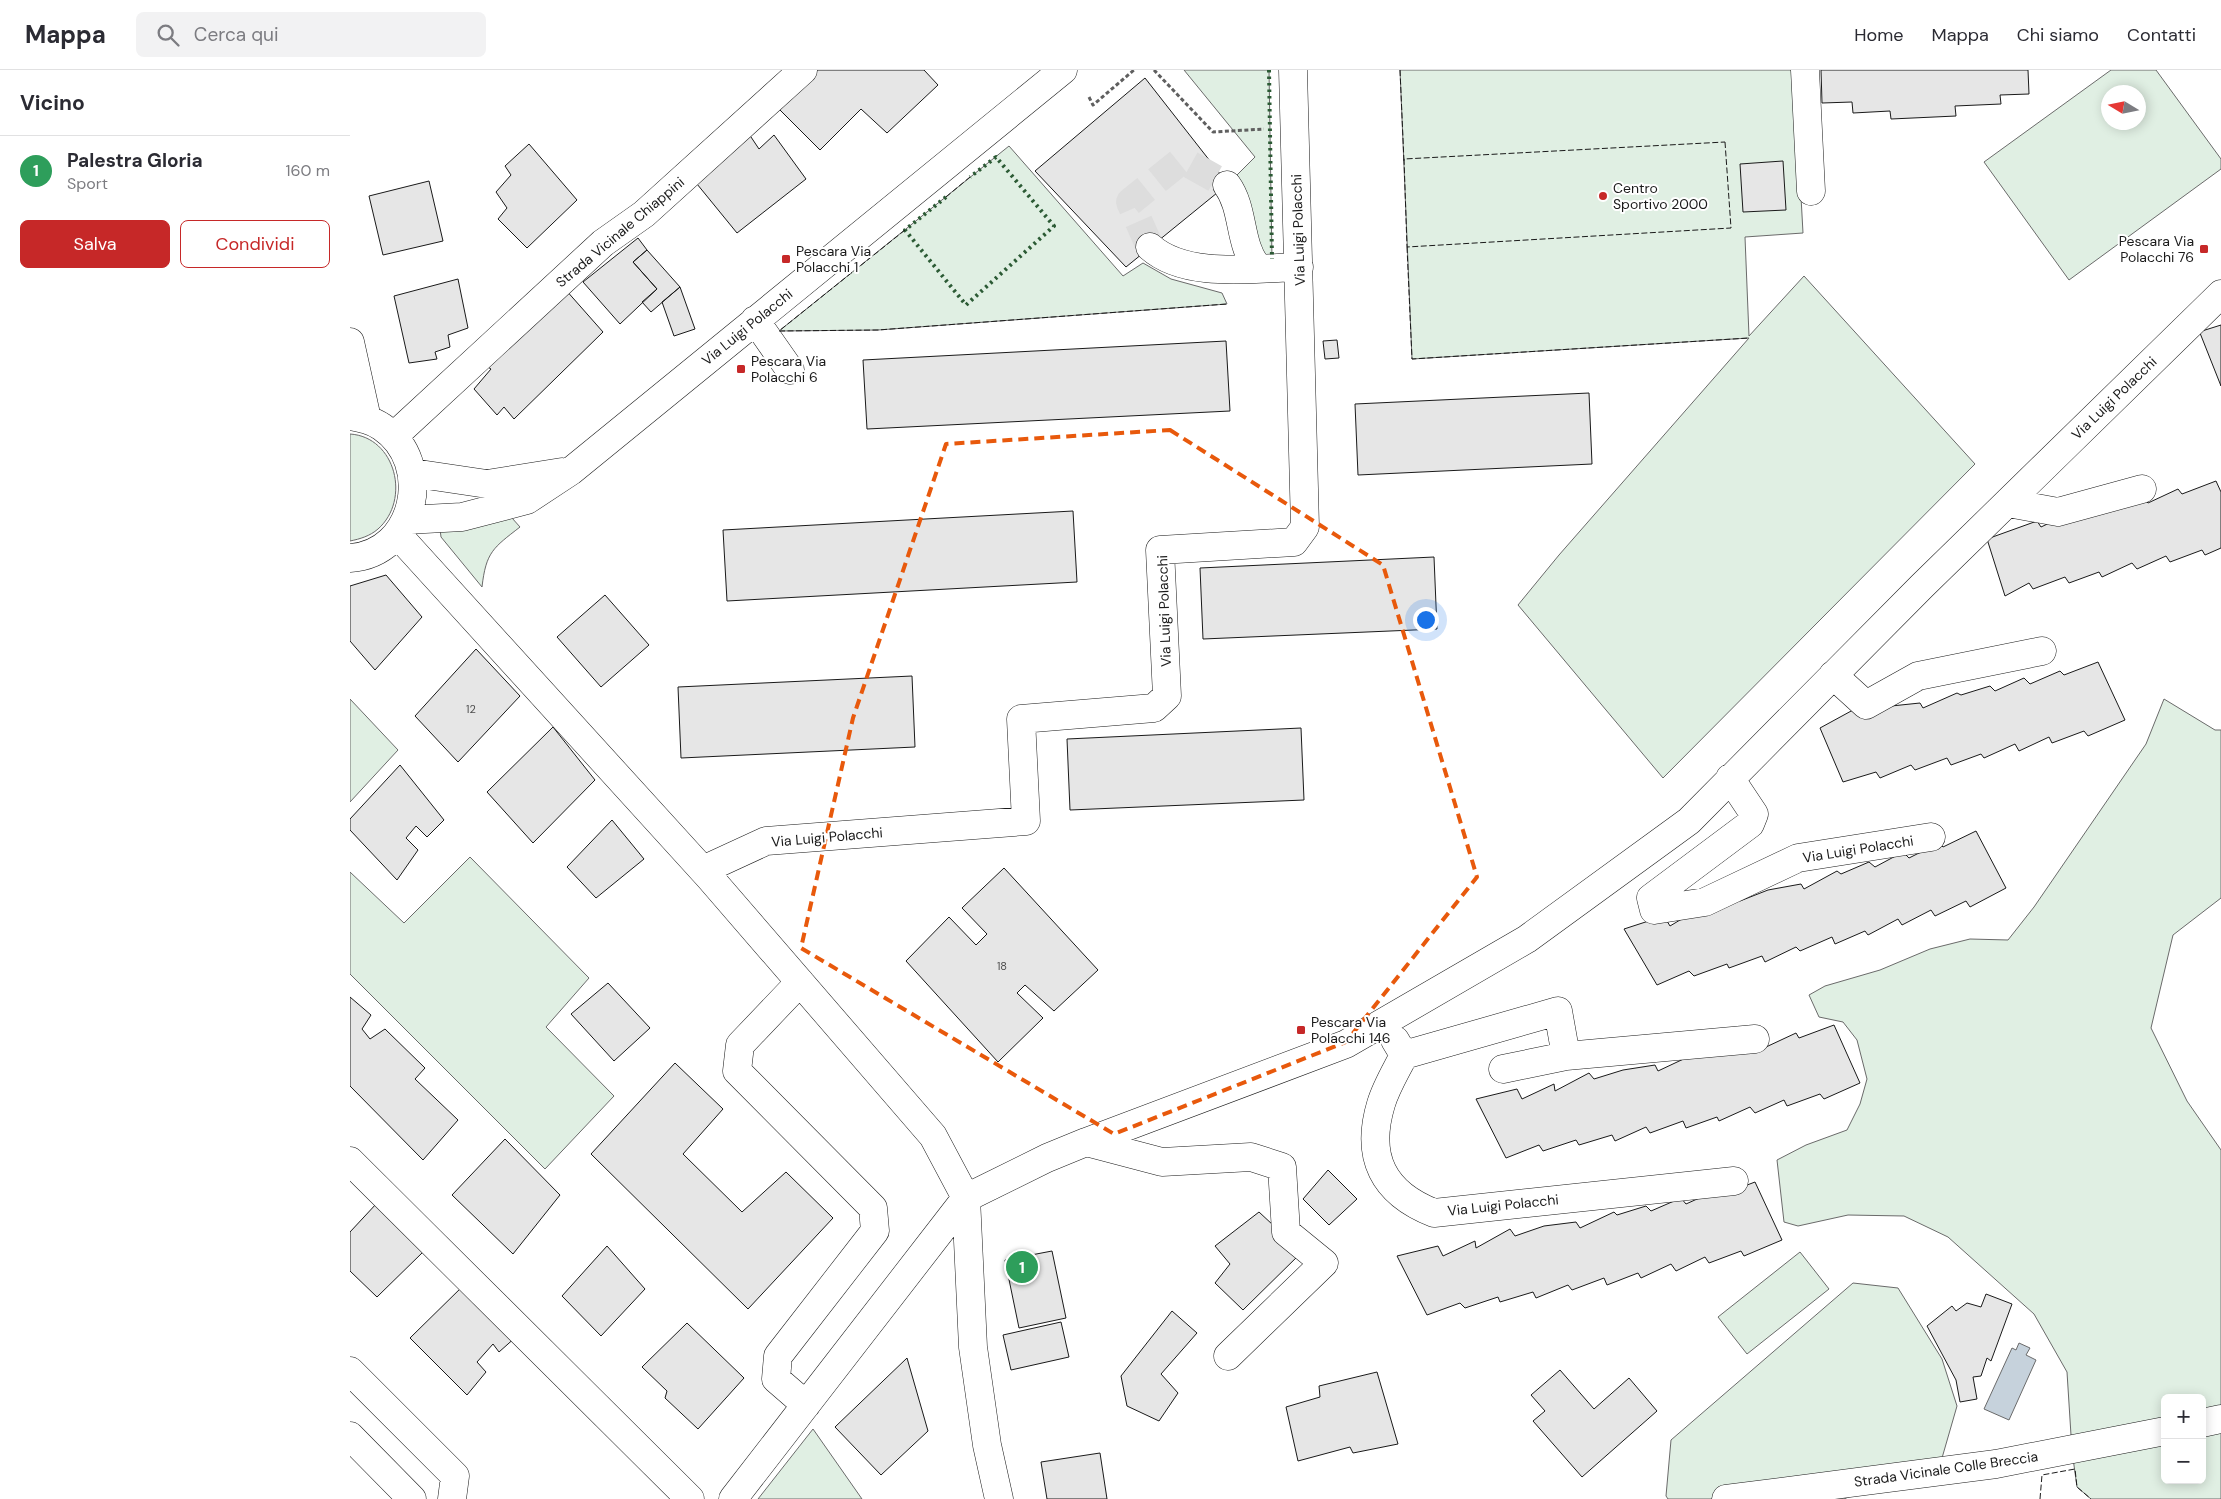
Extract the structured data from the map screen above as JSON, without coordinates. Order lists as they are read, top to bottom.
{
  "streets": {
    "street": ["Via Luigi Polacchi", "Strada Vicinale Chiappini", "Strada Vicinale Colle Breccia"]
  },
  "places": {
    "other": ["Centro Sportivo 2000"],
    "transit": [
      "Pescara Via Polacchi 76",
      "Pescara Via Polacchi 1",
      "Pescara Via Polacchi 6",
      "Pescara Via Polacchi 146"
    ]
  },
  "house_numbers": ["12", "18"],
  "north": "left",
  "page": {
    "header": "Mappa",
    "search": "Cerca qui",
    "nav": [
      "Home",
      "Mappa",
      "Chi siamo",
      "Contatti"
    ],
    "heading": "Vicino",
    "list": [
      {
        "mark": "1",
        "name": "Palestra Gloria",
        "note": "Sport",
        "value": "160 m"
      }
    ],
    "buttons": ["Salva", "Condividi"],
    "pins": "1",
    "map_buttons": ["+", "−"]
  }
}
